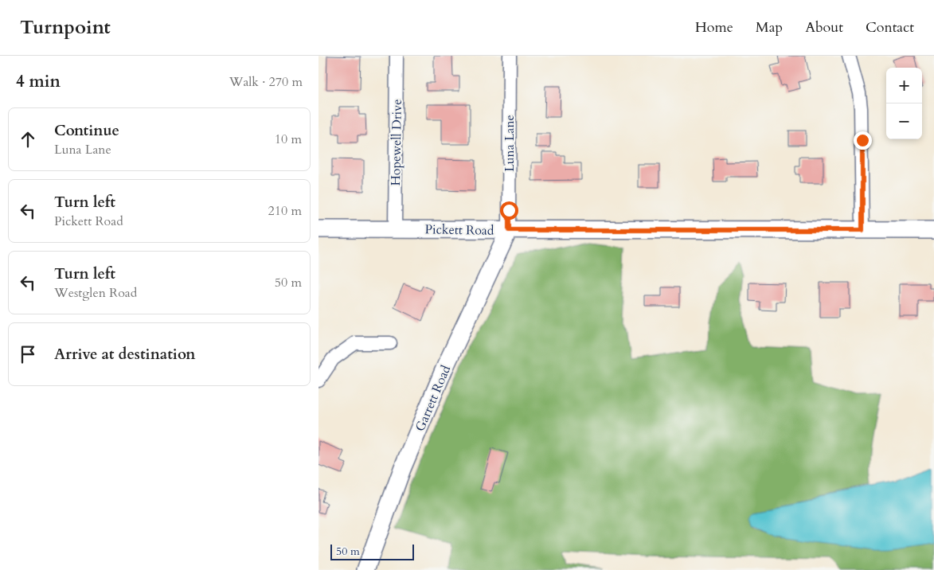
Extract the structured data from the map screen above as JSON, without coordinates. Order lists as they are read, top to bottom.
{
  "streets": {
    "street": [
      "Hopewell Drive",
      "Luna Lane",
      "Pickett Road",
      "Garrett Road"
    ]
  },
  "crossings": [
    ["Hopewell Drive", "Pickett Road"],
    ["Luna Lane", "Pickett Road"],
    ["Luna Lane", "Garrett Road"],
    ["Pickett Road", "Garrett Road"]
  ],
  "scale_bar": "50 m",
  "page": {
    "header": "Turnpoint",
    "nav": [
      "Home",
      "Map",
      "About",
      "Contact"
    ],
    "heading": ["4 min", "Walk · 270 m"],
    "map_buttons": ["+", "−"],
    "list": [
      ["Continue", "Luna Lane", "10 m"],
      ["Turn left", "Pickett Road", "210 m"],
      ["Turn left", "Westglen Road", "50 m"],
      "Arrive at destination"
    ],
    "scale": "50 m"
  }
}
